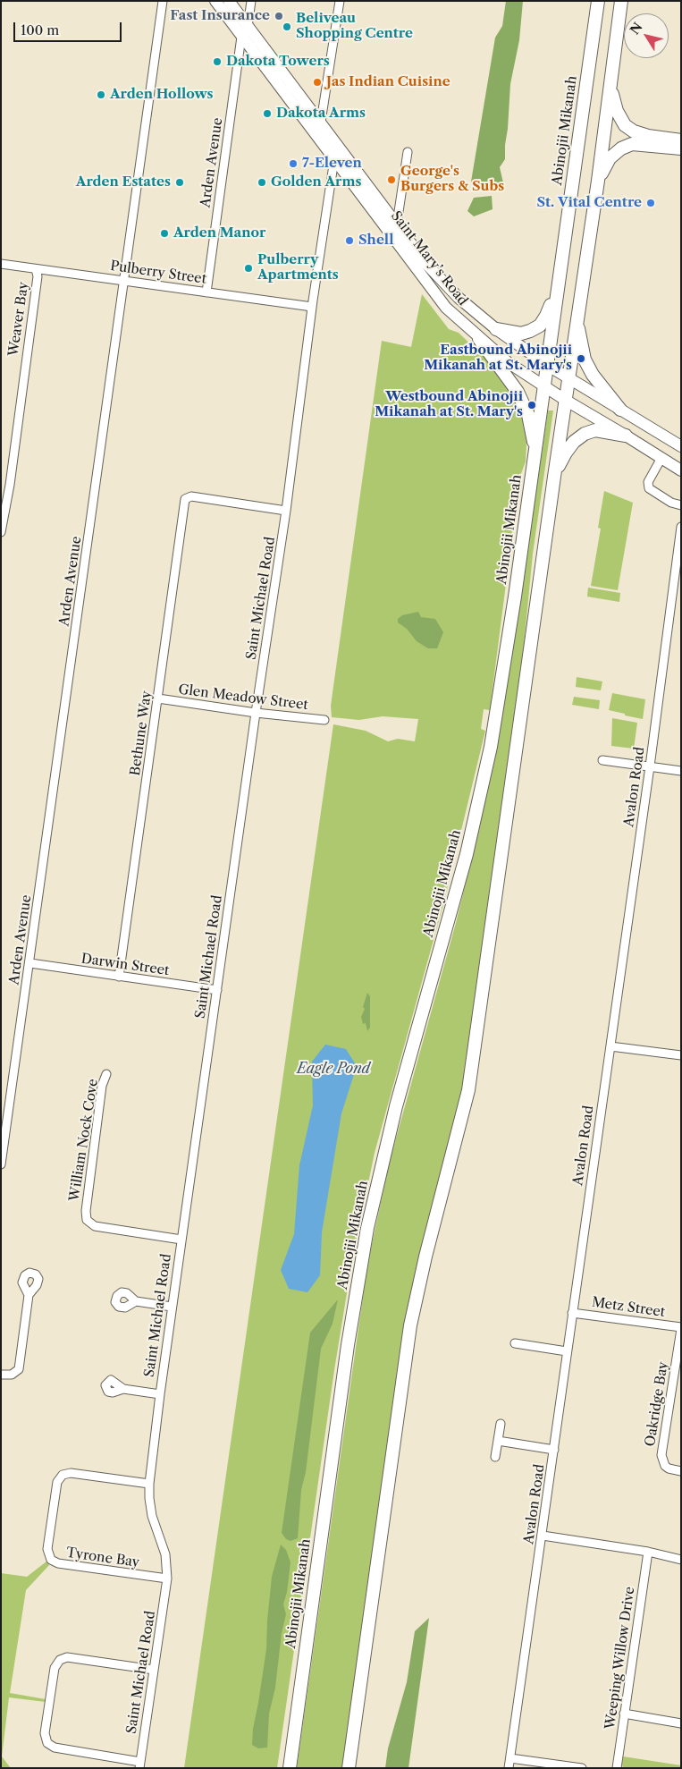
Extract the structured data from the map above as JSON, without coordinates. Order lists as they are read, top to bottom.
{
  "streets": {
    "main road": ["Abinojii Mikanah", "Saint Mary’s Road"],
    "street": [
      "Arden Avenue",
      "Pulberry Street",
      "Weaver Bay",
      "Saint Michael Road",
      "Glen Meadow Street",
      "Bethune Way",
      "Avalon Road",
      "Darwin Street",
      "William Nock Cove",
      "Metz Street",
      "Oakridge Bay",
      "Tyrone Bay",
      "Weeping Willow Drive"
    ]
  },
  "crossings": [
    ["Abinojii Mikanah", "Saint Mary’s Road"],
    ["Arden Avenue", "Saint Mary’s Road"],
    ["Arden Avenue", "Pulberry Street"],
    ["Arden Avenue", "Darwin Street"],
    ["Saint Mary’s Road", "Saint Michael Road"],
    ["Pulberry Street", "Weaver Bay"],
    ["Pulberry Street", "Saint Michael Road"],
    ["Saint Michael Road", "Glen Meadow Street"],
    ["Saint Michael Road", "Bethune Way"],
    ["Saint Michael Road", "Darwin Street"],
    ["Saint Michael Road", "William Nock Cove"],
    ["Saint Michael Road", "Tyrone Bay"],
    ["Glen Meadow Street", "Bethune Way"],
    ["Bethune Way", "Darwin Street"],
    ["Avalon Road", "Metz Street"],
    ["Metz Street", "Oakridge Bay"]
  ],
  "water": ["Eagle Pond"],
  "places": [
    "Fast Insurance",
    "Beliveau Shopping Centre",
    "Dakota Towers",
    "Jas Indian Cuisine",
    "Arden Hollows",
    "Dakota Arms",
    "7-Eleven",
    "George's Burgers & Subs",
    "Arden Estates",
    "Golden Arms",
    "St. Vital Centre",
    "Arden Manor",
    "Shell",
    "Pulberry Apartments",
    "Eastbound Abinojii Mikanah at St. Mary's",
    "Westbound Abinojii Mikanah at St. Mary's"
  ],
  "scale_bar": "100 m",
  "north": "top left"
}
